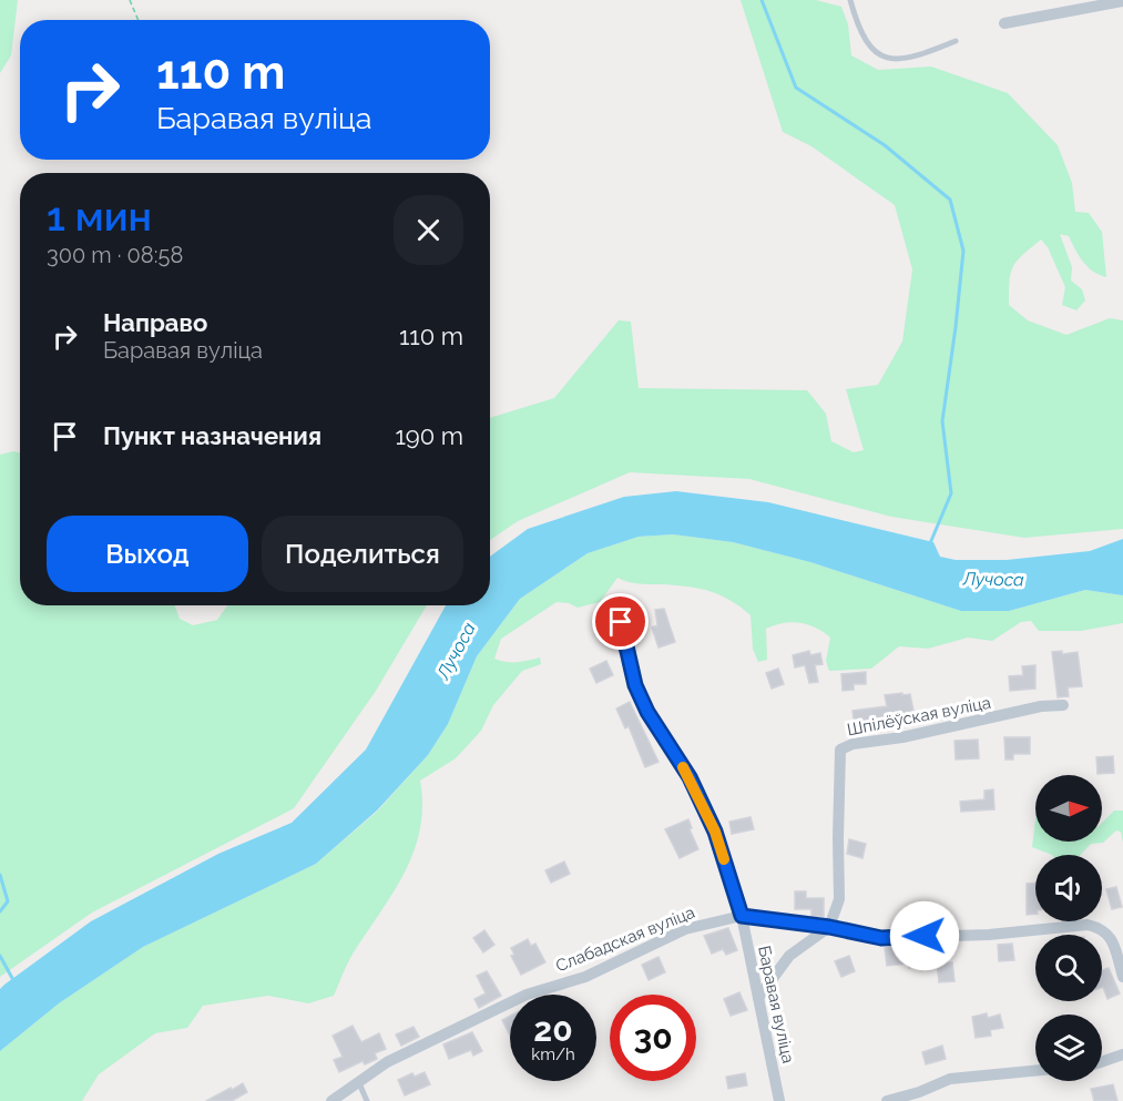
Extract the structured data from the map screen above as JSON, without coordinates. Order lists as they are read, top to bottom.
{
  "streets": {
    "street": ["Шпілёўская вуліца", "Слабадская вуліца", "Баравая вуліца"]
  },
  "crossings": [
    ["Шпілёўская вуліца", "Слабадская вуліца"],
    ["Слабадская вуліца", "Баравая вуліца"]
  ],
  "water": ["Лучоса"],
  "north": "right",
  "page": {
    "turn": ["110 m", "Баравая вуліца"],
    "heading": ["1 мин", "300 m · 08:58"],
    "list": [
      {
        "name": "Направо",
        "note": "Баравая вуліца",
        "value": "110 m"
      },
      {
        "name": "Пункт назначения",
        "value": "190 m"
      }
    ],
    "buttons": ["Выход", "Поделиться"],
    "speed": "20 km/h",
    "limit": "30"
  }
}
